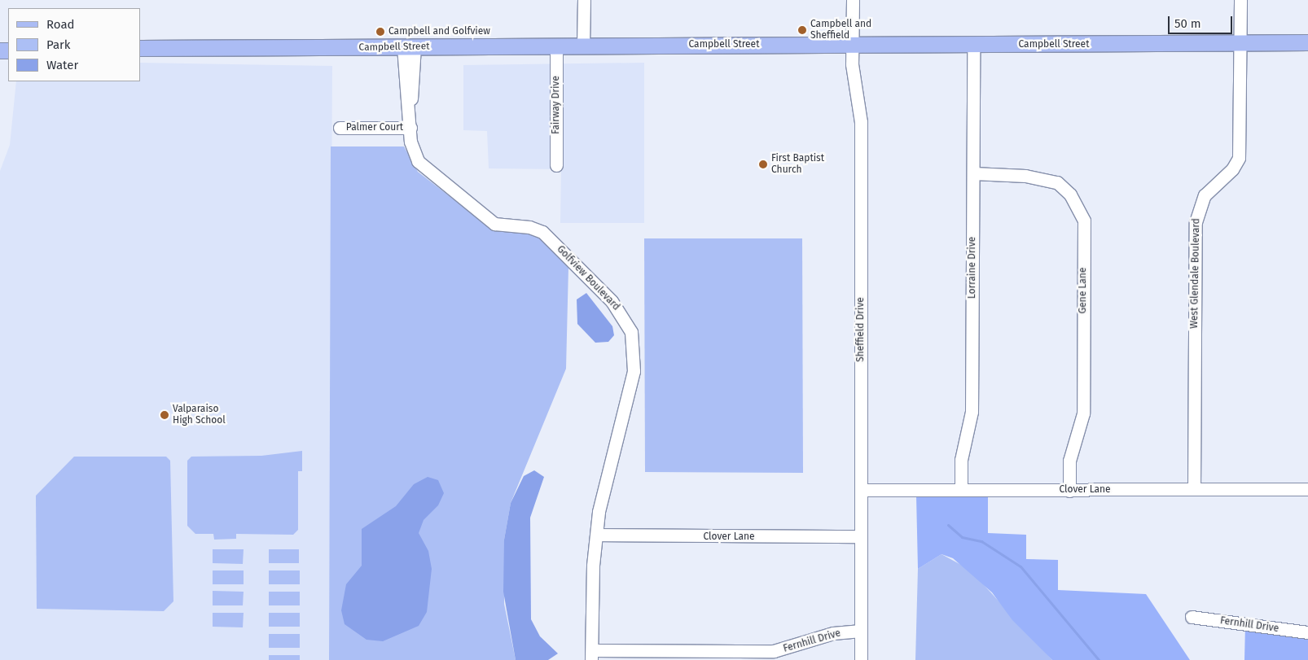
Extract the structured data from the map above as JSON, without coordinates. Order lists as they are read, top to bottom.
{
  "streets": {
    "main road": ["Campbell Street"],
    "street": [
      "Fairway Drive",
      "Palmer Court",
      "Lorraine Drive",
      "West Glendale Boulevard",
      "Golfview Boulevard",
      "Gene Lane",
      "Sheffield Drive",
      "Clover Lane",
      "Fernhill Drive"
    ]
  },
  "crossings": [
    ["Campbell Street", "Fairway Drive"],
    ["Campbell Street", "Lorraine Drive"],
    ["Campbell Street", "West Glendale Boulevard"],
    ["Campbell Street", "Golfview Boulevard"],
    ["Campbell Street", "Sheffield Drive"],
    ["Palmer Court", "Golfview Boulevard"],
    ["Lorraine Drive", "Gene Lane"],
    ["Lorraine Drive", "Clover Lane"],
    ["West Glendale Boulevard", "Clover Lane"],
    ["Golfview Boulevard", "Clover Lane"],
    ["Golfview Boulevard", "Fernhill Drive"],
    ["Gene Lane", "Clover Lane"],
    ["Sheffield Drive", "Clover Lane"],
    ["Sheffield Drive", "Fernhill Drive"]
  ],
  "places": [
    "Campbell and Sheffield",
    "Campbell and Golfview",
    "First Baptist Church",
    "Valparaiso High School"
  ],
  "legend": ["Road", "Park", "Water"],
  "scale_bar": "50 m"
}
